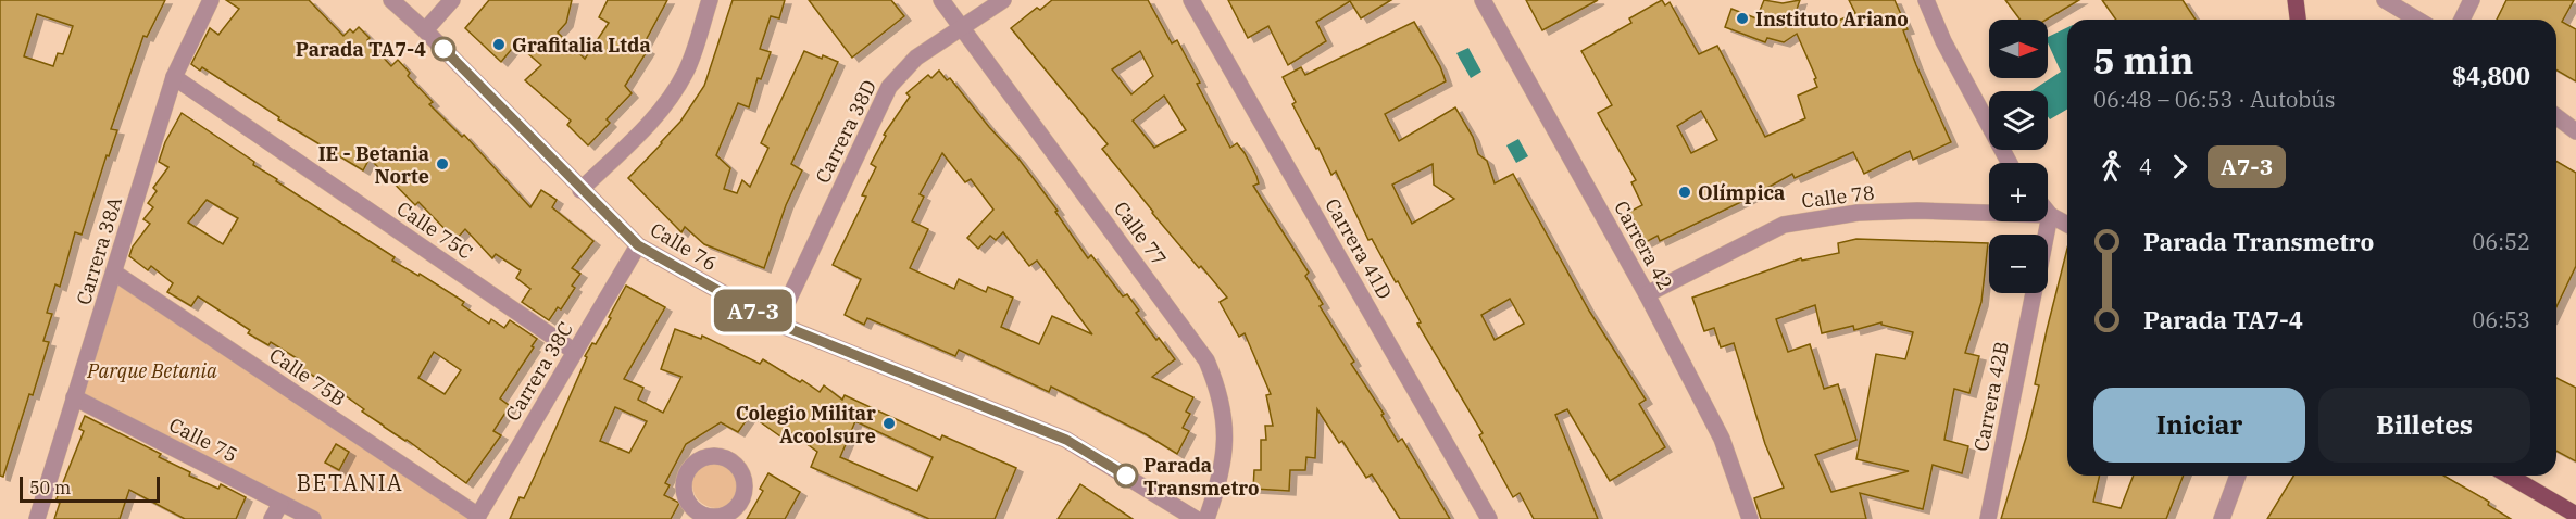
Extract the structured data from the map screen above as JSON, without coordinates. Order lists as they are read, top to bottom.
{
  "streets": {
    "street": [
      "Carrera 38D",
      "Calle 78",
      "Calle 75C",
      "Calle 77",
      "Carrera 42",
      "Calle 76",
      "Carrera 41D",
      "Carrera 38A",
      "Carrera 38C",
      "Calle 75B",
      "Carrera 42B",
      "Calle 75"
    ]
  },
  "crossings": [
    ["Carrera 38D", "Calle 77"],
    ["Carrera 38D", "Calle 76"],
    ["Calle 78", "Carrera 42"],
    ["Calle 78", "Carrera 42B"],
    ["Calle 75C", "Carrera 38A"],
    ["Calle 75C", "Carrera 38C"],
    ["Calle 76", "Carrera 38C"],
    ["Carrera 38A", "Calle 75B"],
    ["Carrera 38A", "Calle 75"],
    ["Carrera 38C", "Calle 75B"]
  ],
  "districts": ["BETANIA"],
  "parks": ["Parque Betania"],
  "places": [
    "Instituto Ariano",
    "Grafitalia Ltda",
    "Parada TA7-4",
    "IE - Betania Norte",
    "Olímpica",
    "Colegio Militar Acoolsure",
    "Parada Transmetro"
  ],
  "lines": ["bus line A7-3"],
  "scale_bar": "50 m",
  "north": "right",
  "page": {
    "on_map": "A7-3",
    "map_buttons": ["+", "−"],
    "heading": ["5 min", "06:48 – 06:53 · Autobús", "$4,800"],
    "legs": ["4", "A7-3"],
    "list": [
      {
        "name": "Parada Transmetro",
        "value": "06:52"
      },
      {
        "name": "Parada TA7-4",
        "value": "06:53"
      }
    ],
    "buttons": ["Iniciar", "Billetes"],
    "scale": "50 m"
  }
}
